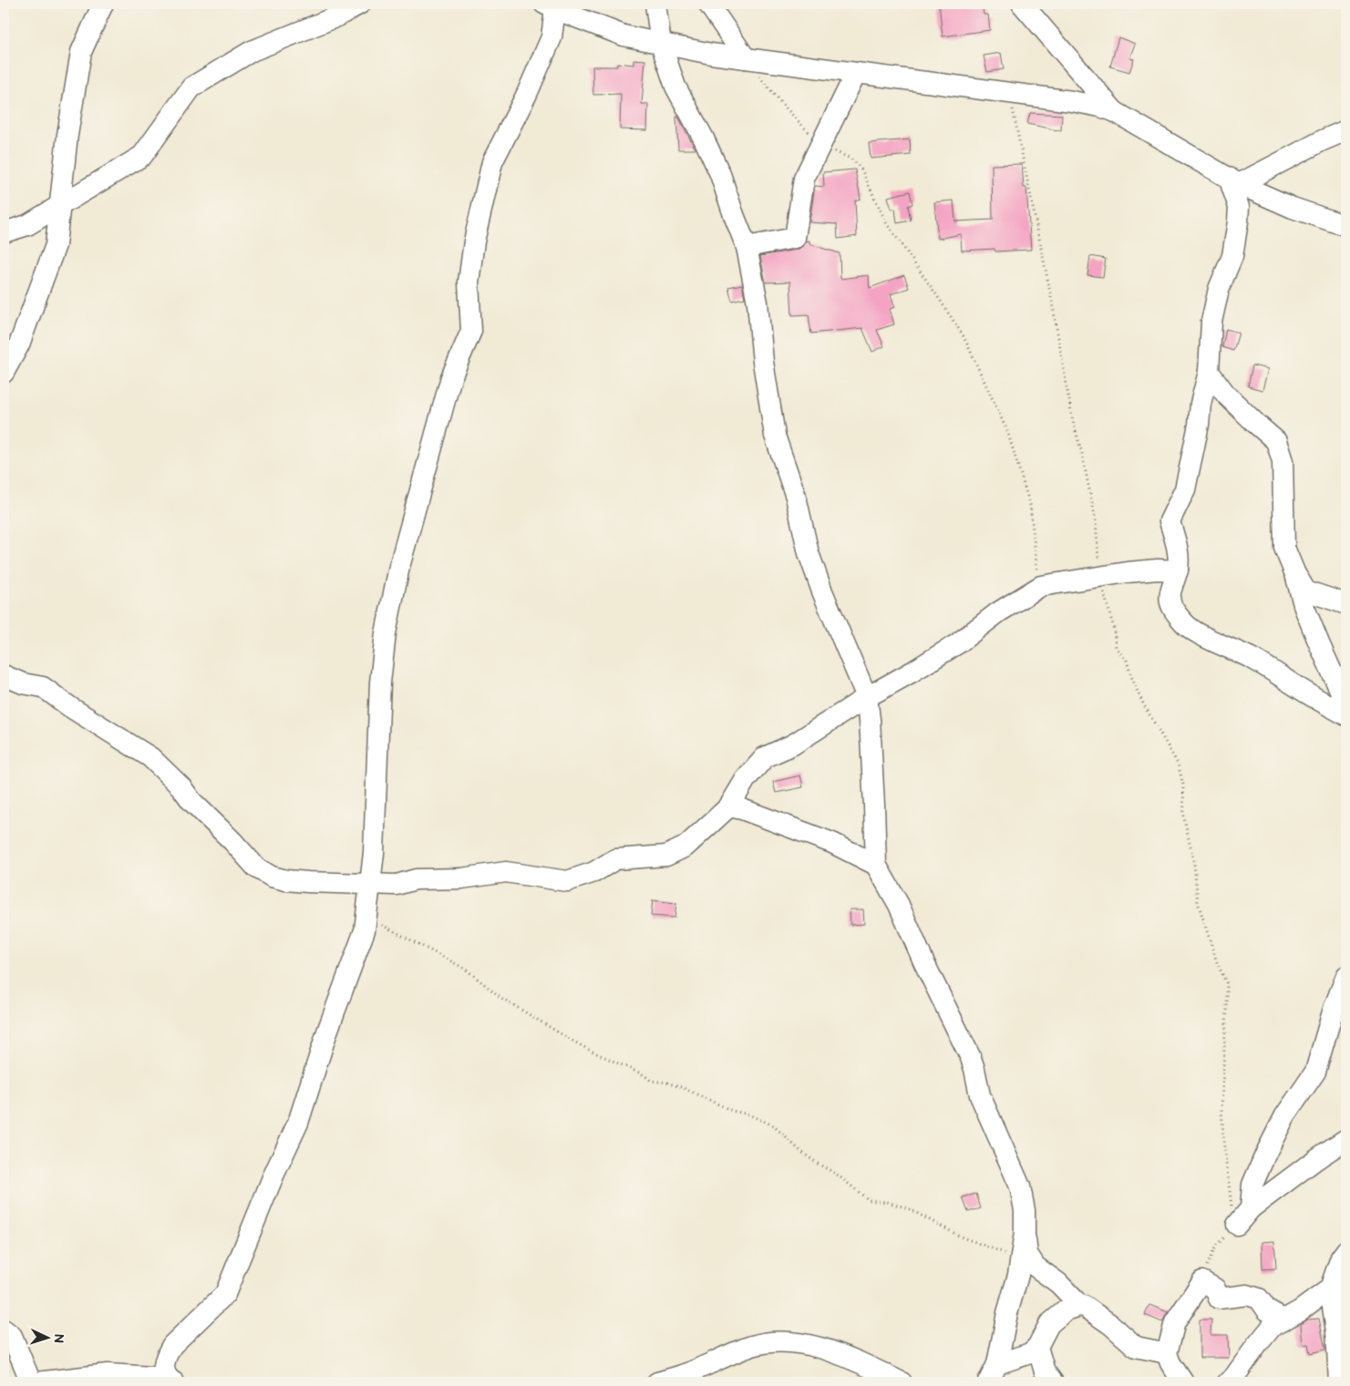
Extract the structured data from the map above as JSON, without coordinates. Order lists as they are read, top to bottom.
{
  "north": "right"
}
